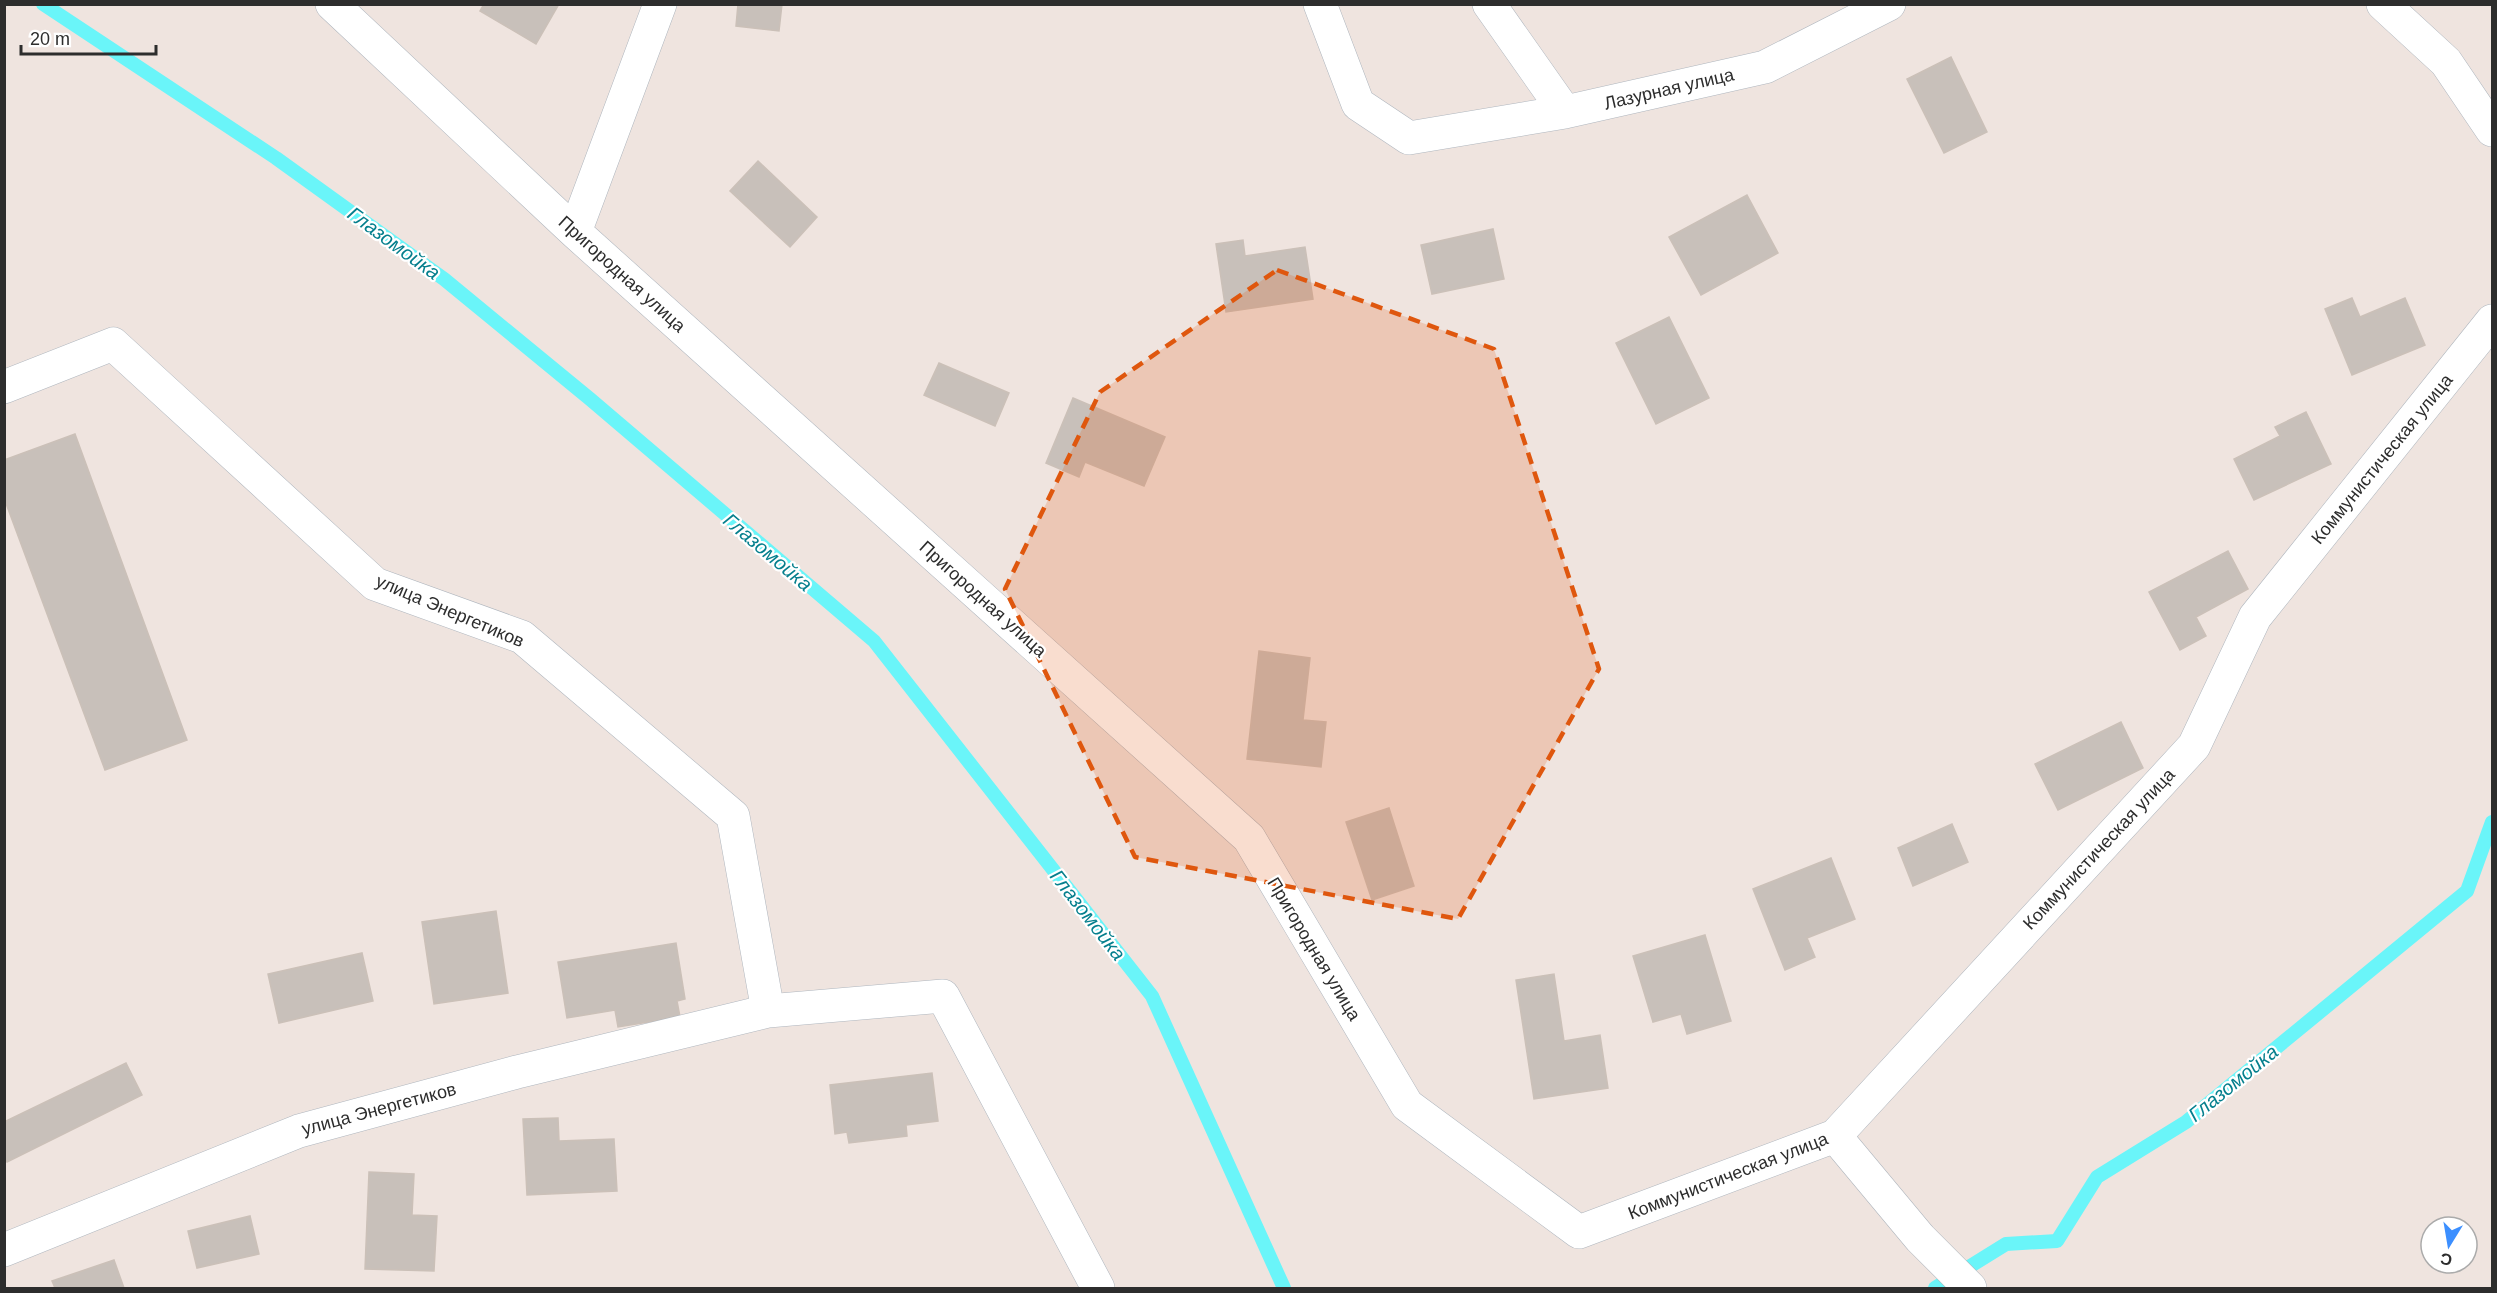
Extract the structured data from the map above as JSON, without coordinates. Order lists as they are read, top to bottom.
{
  "streets": {
    "street": [
      "Лазурная улица",
      "Пригородная улица",
      "Коммунистическая улица",
      "улица Энергетиков"
    ]
  },
  "crossings": [
    ["Пригородная улица", "Коммунистическая улица"]
  ],
  "water": ["Глазомойка"],
  "scale_bar": "20 m",
  "north": "bottom"
}
